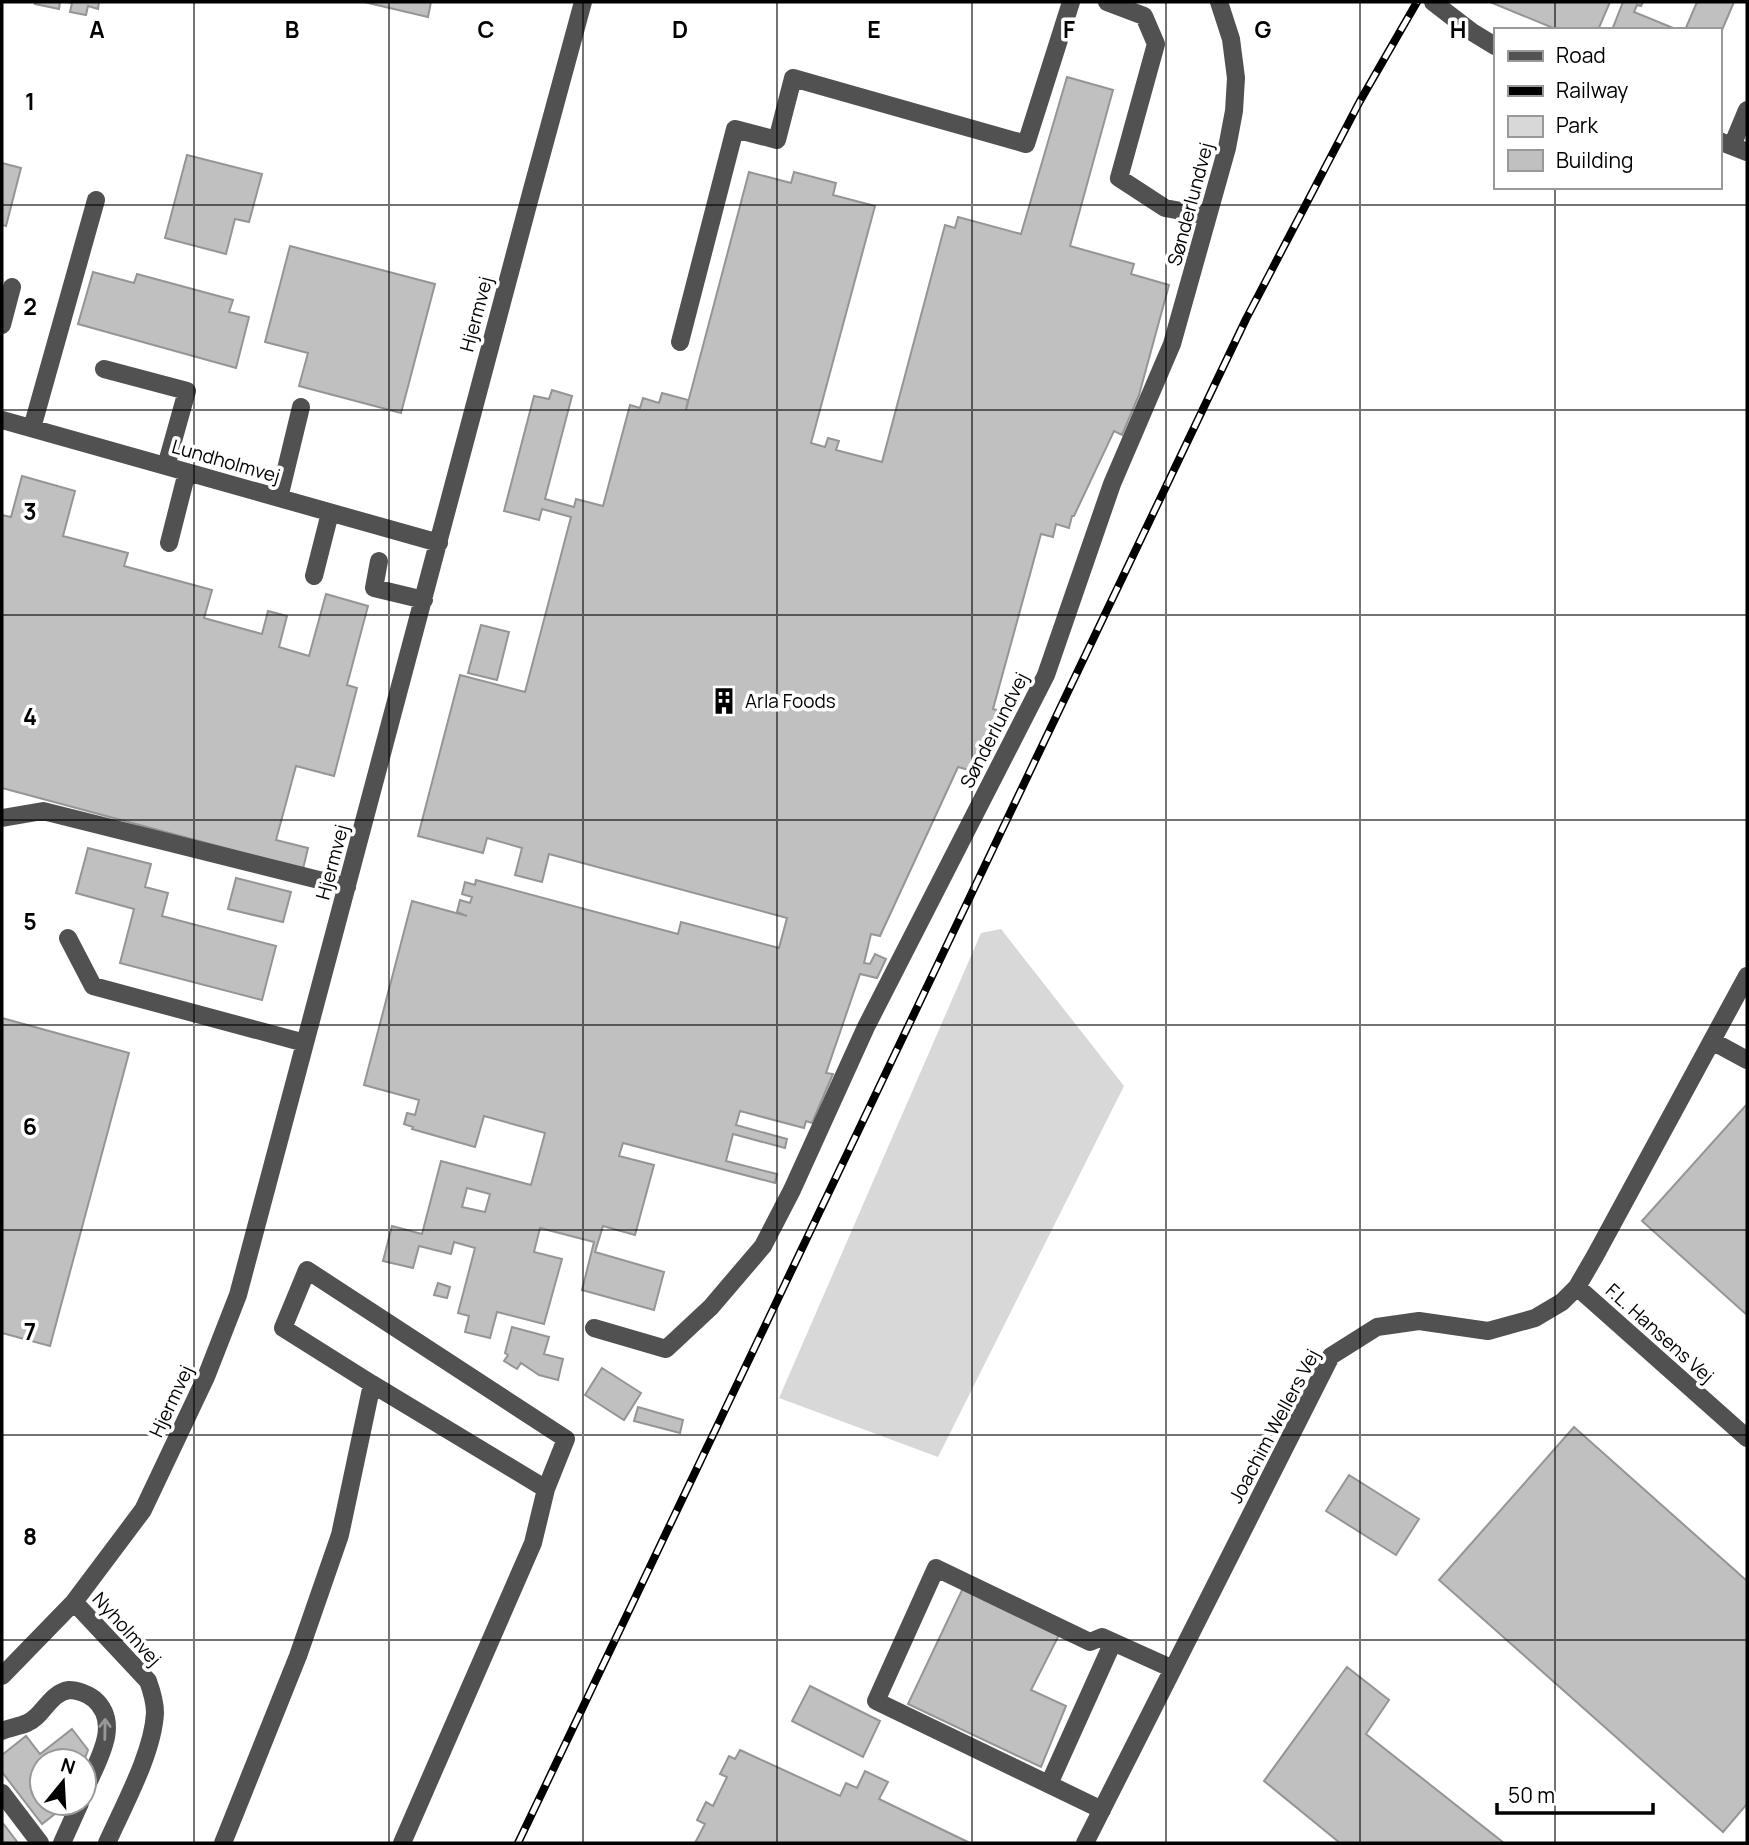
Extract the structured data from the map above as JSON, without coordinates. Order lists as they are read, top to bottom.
{
  "streets": {
    "street": [
      "Sønderlundvej",
      "Hjermvej",
      "Lundholmvej",
      "F.L. Hansens Vej",
      "Joachim Wellers Vej",
      "Nyholmvej"
    ]
  },
  "crossings": [
    ["Hjermvej", "Lundholmvej"],
    ["Hjermvej", "Nyholmvej"],
    ["F.L. Hansens Vej", "Joachim Wellers Vej"]
  ],
  "places": {
    "building": ["Arla Foods"]
  },
  "legend": [
    "Road",
    "Railway",
    "Park",
    "Building"
  ],
  "scale_bar": "50 m",
  "north": "top",
  "grid": {
    "columns": [
      "A",
      "B",
      "C",
      "D",
      "E",
      "F",
      "G",
      "H"
    ],
    "rows": [
      "1",
      "2",
      "3",
      "4",
      "5",
      "6",
      "7",
      "8"
    ]
  }
}
